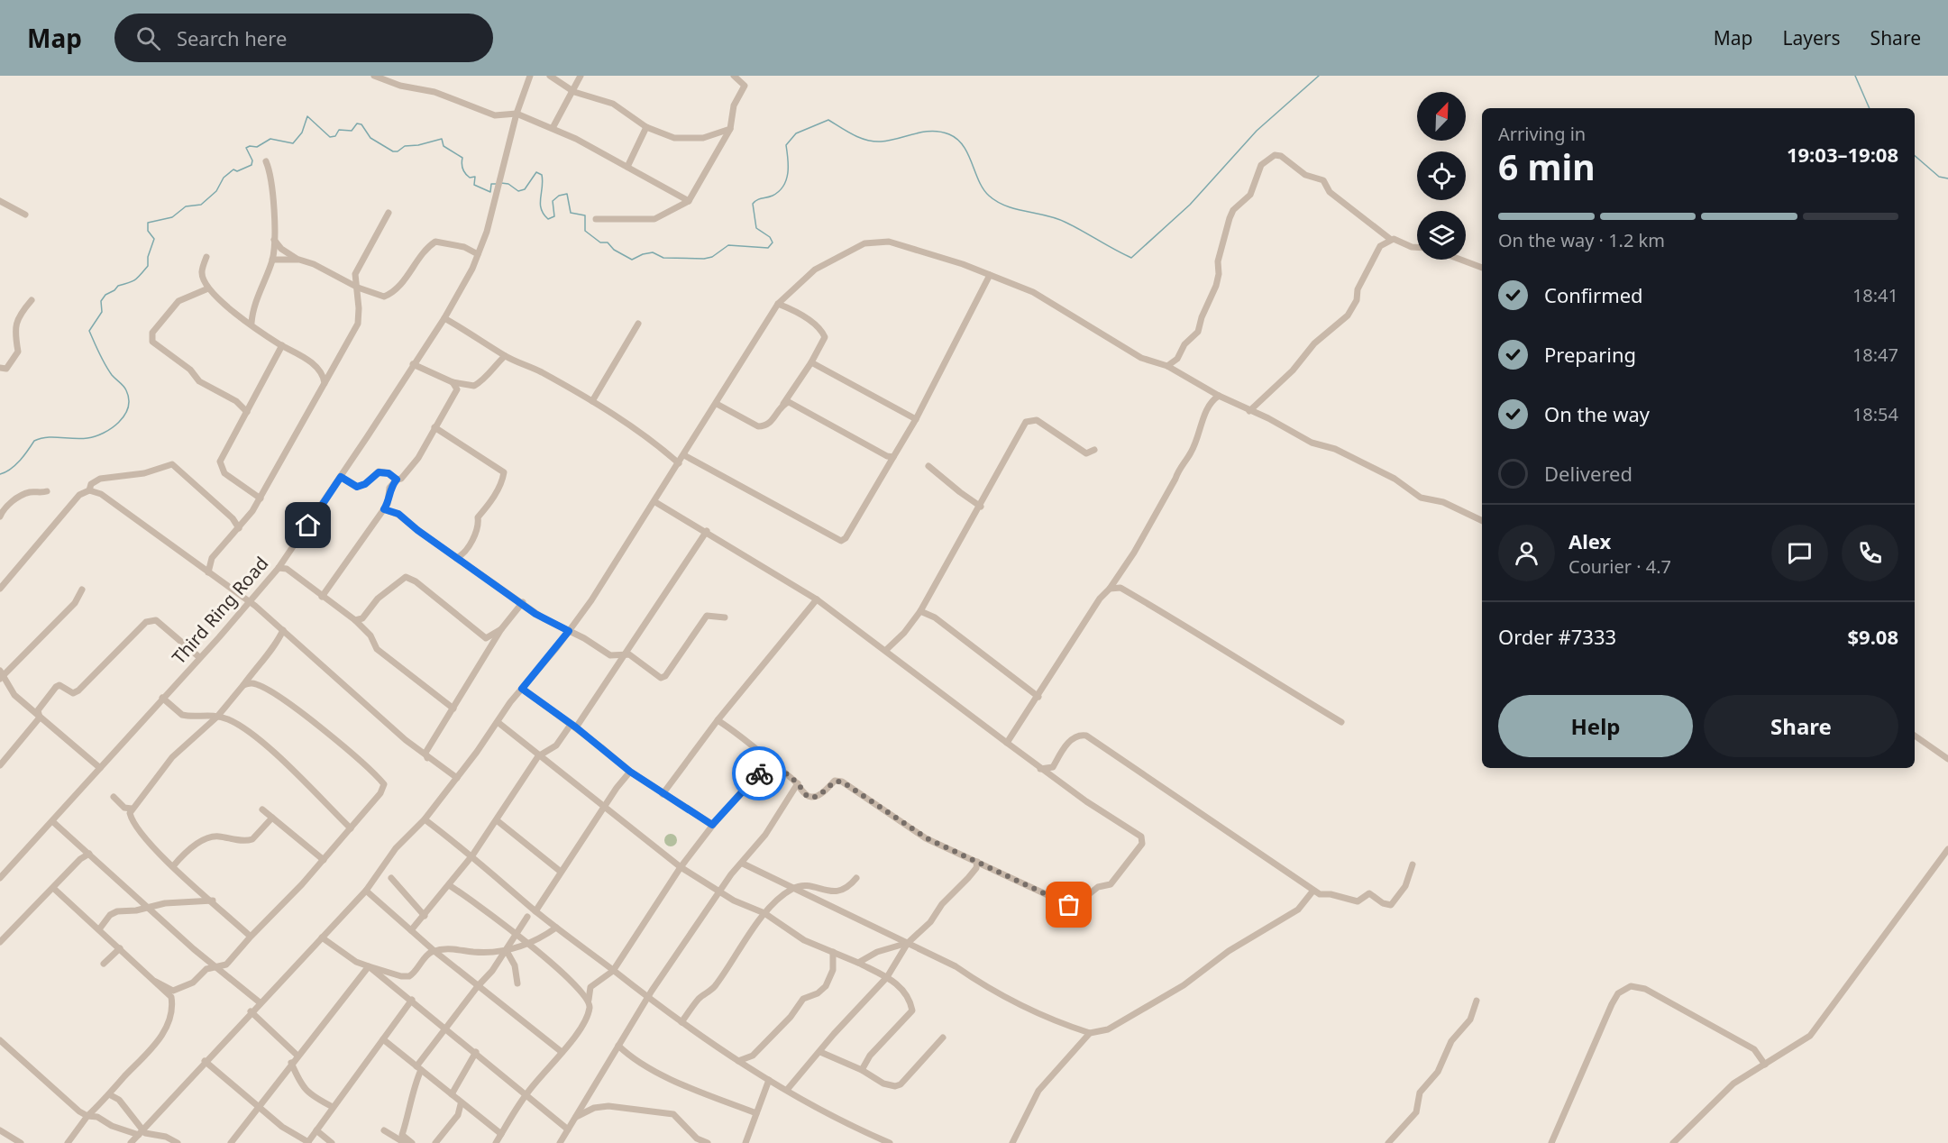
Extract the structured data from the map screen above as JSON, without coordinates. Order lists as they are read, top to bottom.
{
  "streets": {
    "street": ["Third Ring Road"]
  },
  "north": "top right",
  "page": {
    "header": "Map",
    "search": "Search here",
    "nav": ["Map", "Layers", "Share"],
    "heading": ["6 min", "Arriving in", "19:03–19:08"],
    "panel": [
      "Alex",
      "Courier · 4.7",
      "Order #7333",
      "$9.08"
    ],
    "bar": "On the way · 1.2 km",
    "list": [
      ["Confirmed", "18:41"],
      ["Preparing", "18:47"],
      ["On the way", "18:54"],
      "Delivered"
    ],
    "buttons": ["Help", "Share"]
  }
}
